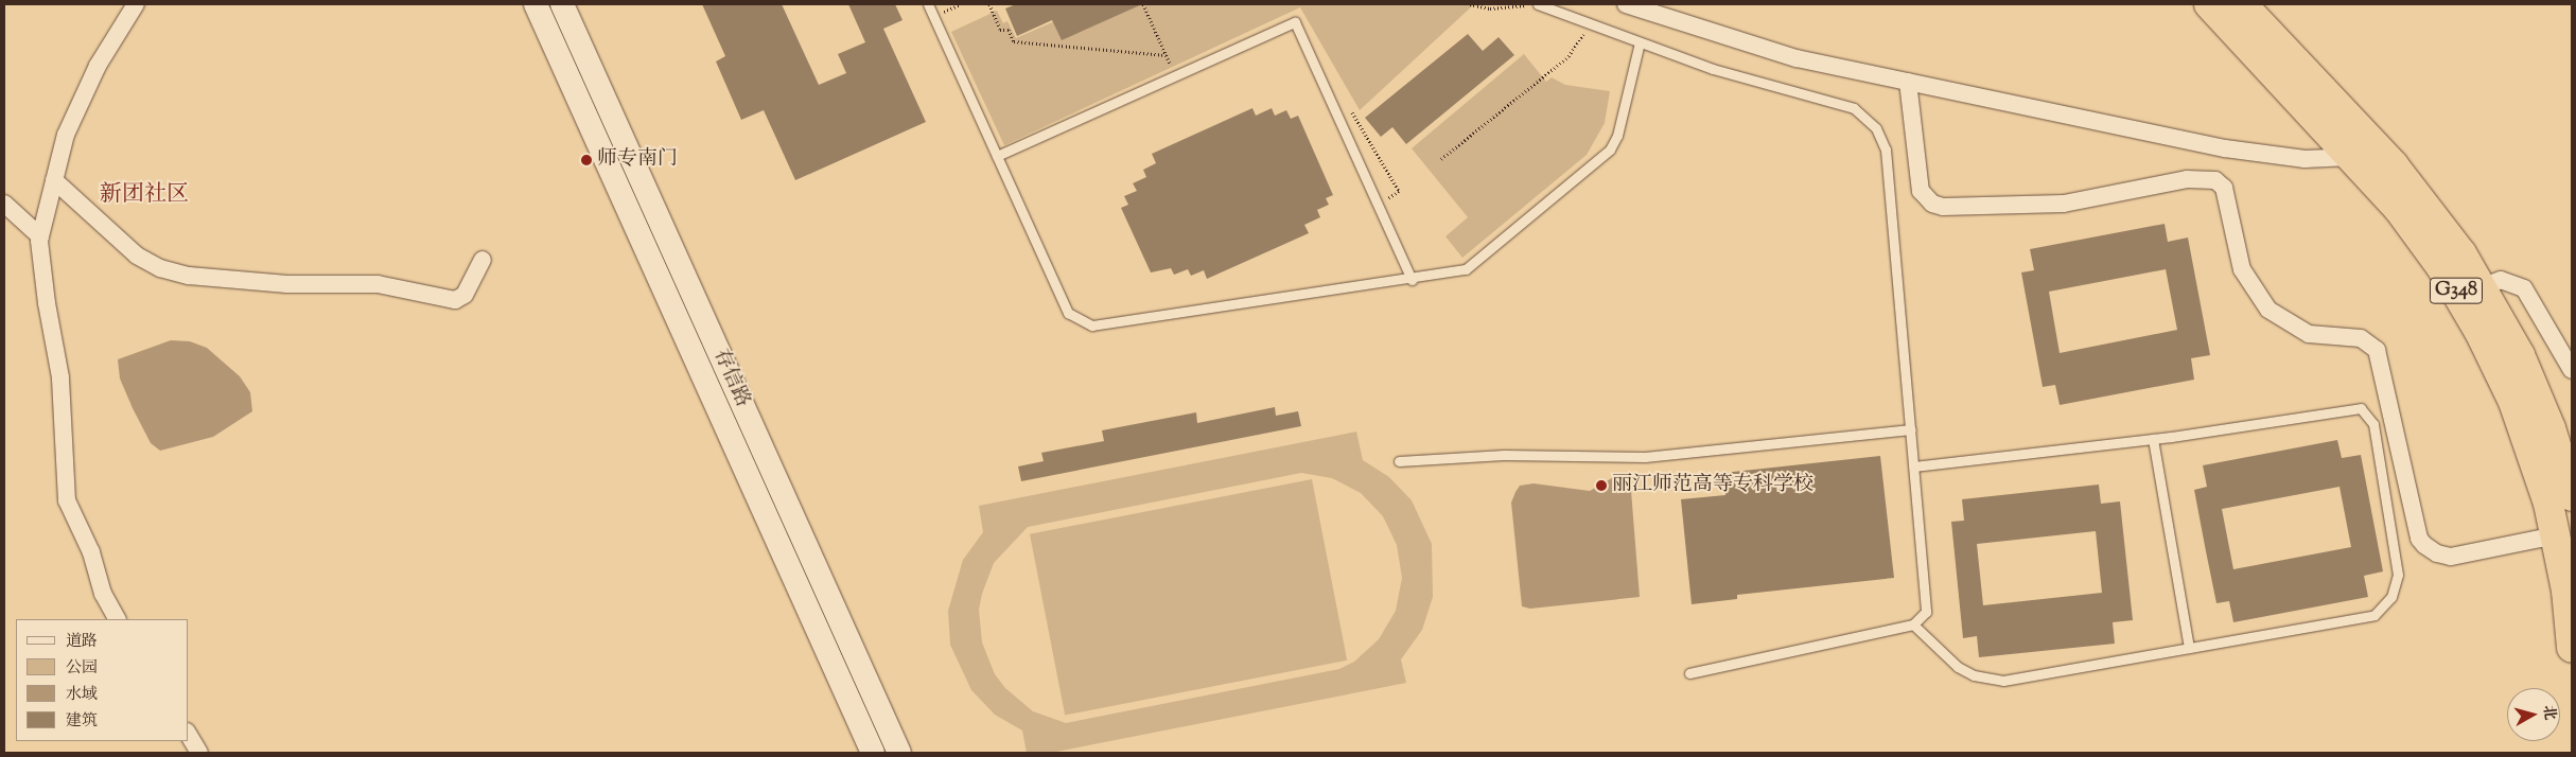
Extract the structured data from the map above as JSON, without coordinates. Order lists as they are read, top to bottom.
{
  "streets": {
    "highway": ["G348"],
    "street": ["存信路"]
  },
  "districts": ["新团社区"],
  "places": ["师专南门", "丽江师范高等专科学校"],
  "legend": [
    "道路",
    "公园",
    "水域",
    "建筑"
  ],
  "north": "right"
}
